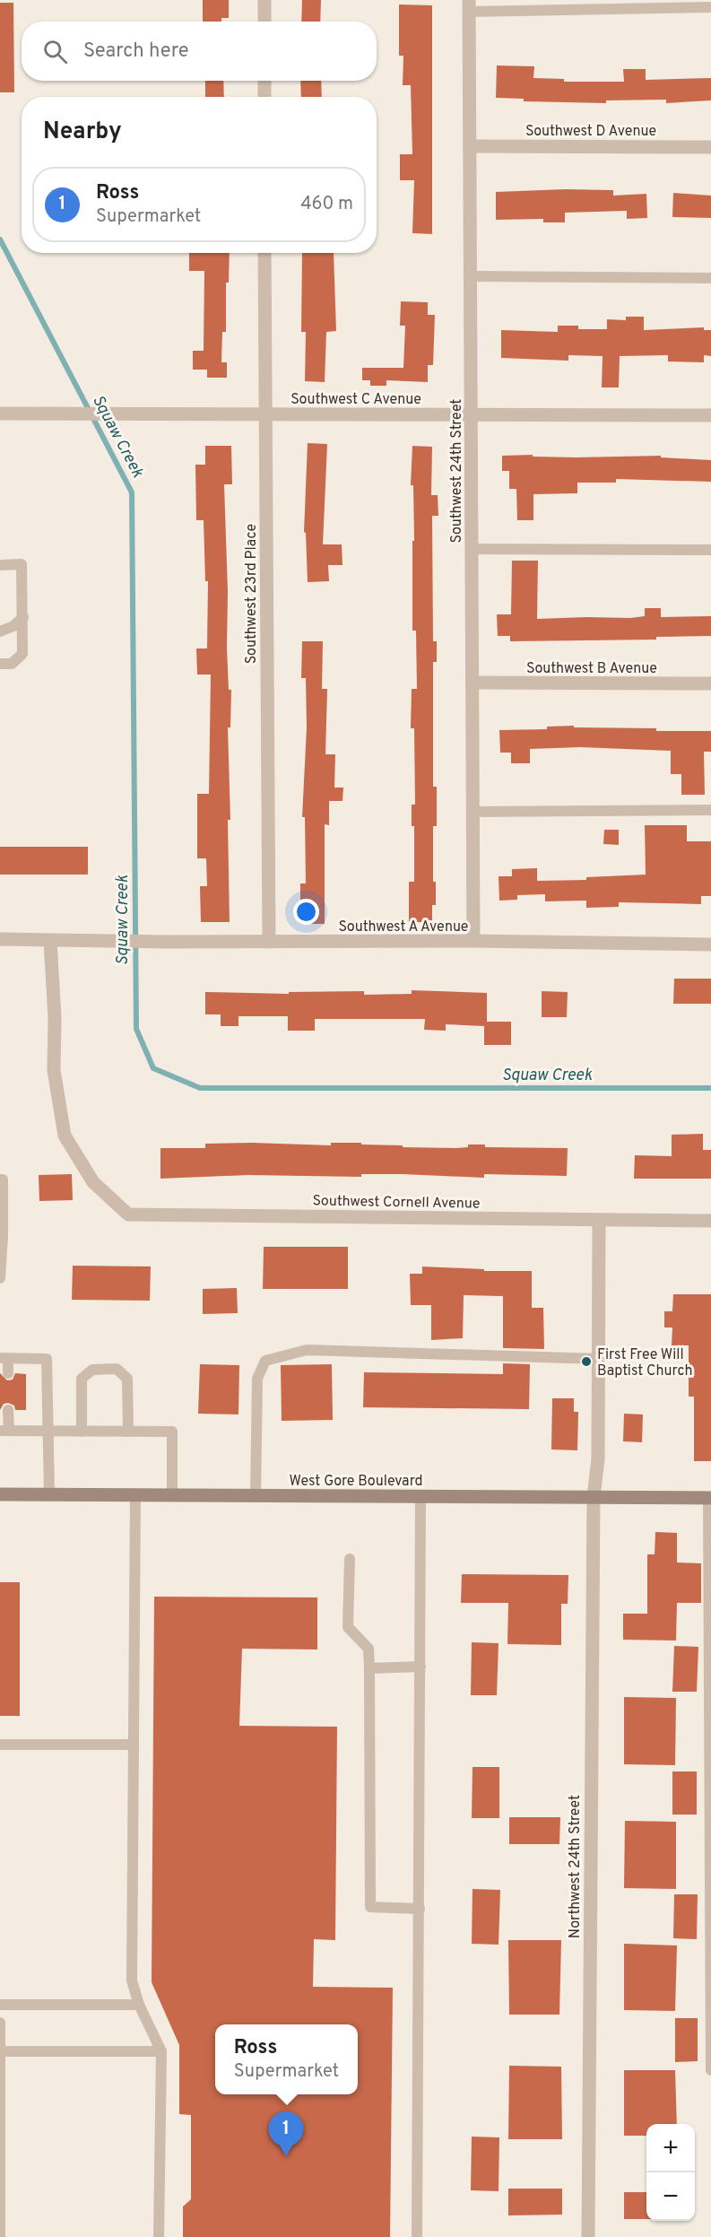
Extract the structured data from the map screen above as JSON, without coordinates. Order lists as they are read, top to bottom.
{
  "streets": {
    "main road": ["West Gore Boulevard"],
    "street": [
      "Southwest D Avenue",
      "Southwest C Avenue",
      "Southwest 24th Street",
      "Southwest 23rd Place",
      "Southwest B Avenue",
      "Southwest A Avenue",
      "Southwest Cornell Avenue",
      "Northwest 24th Street"
    ]
  },
  "crossings": [
    ["Southwest D Avenue", "Southwest 24th Street"],
    ["Southwest C Avenue", "Southwest 24th Street"],
    ["Southwest C Avenue", "Southwest 23rd Place"],
    ["Southwest 24th Street", "Southwest B Avenue"],
    ["Southwest 24th Street", "Southwest A Avenue"],
    ["Southwest 23rd Place", "Southwest A Avenue"],
    ["Southwest A Avenue", "Southwest Cornell Avenue"],
    ["West Gore Boulevard", "Northwest 24th Street"]
  ],
  "water": ["Squaw Creek"],
  "places": ["First Free Will Baptist Church"],
  "page": {
    "search": "Search here",
    "heading": "Nearby",
    "list": [
      {
        "mark": "1",
        "name": "Ross",
        "note": "Supermarket",
        "value": "460 m"
      }
    ],
    "popup": ["Ross", "Supermarket"],
    "pins": "1",
    "map_buttons": ["+", "−"]
  }
}
